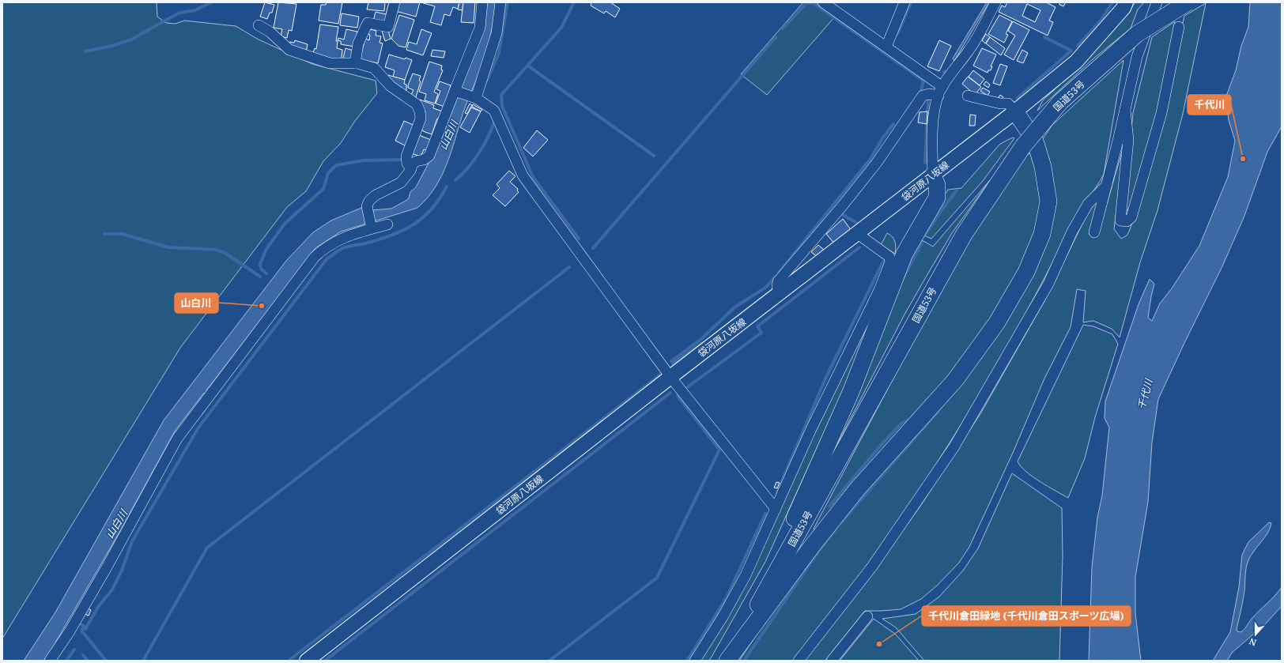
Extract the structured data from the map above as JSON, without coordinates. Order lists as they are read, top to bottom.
{
  "streets": {
    "highway": ["国道53号"],
    "main road": ["袋河原八坂線"]
  },
  "water": ["山白川", "千代川"],
  "places": ["千代川", "山白川", "千代川倉田緑地 (千代川倉田スポーツ広場)"],
  "north": "bottom"
}
